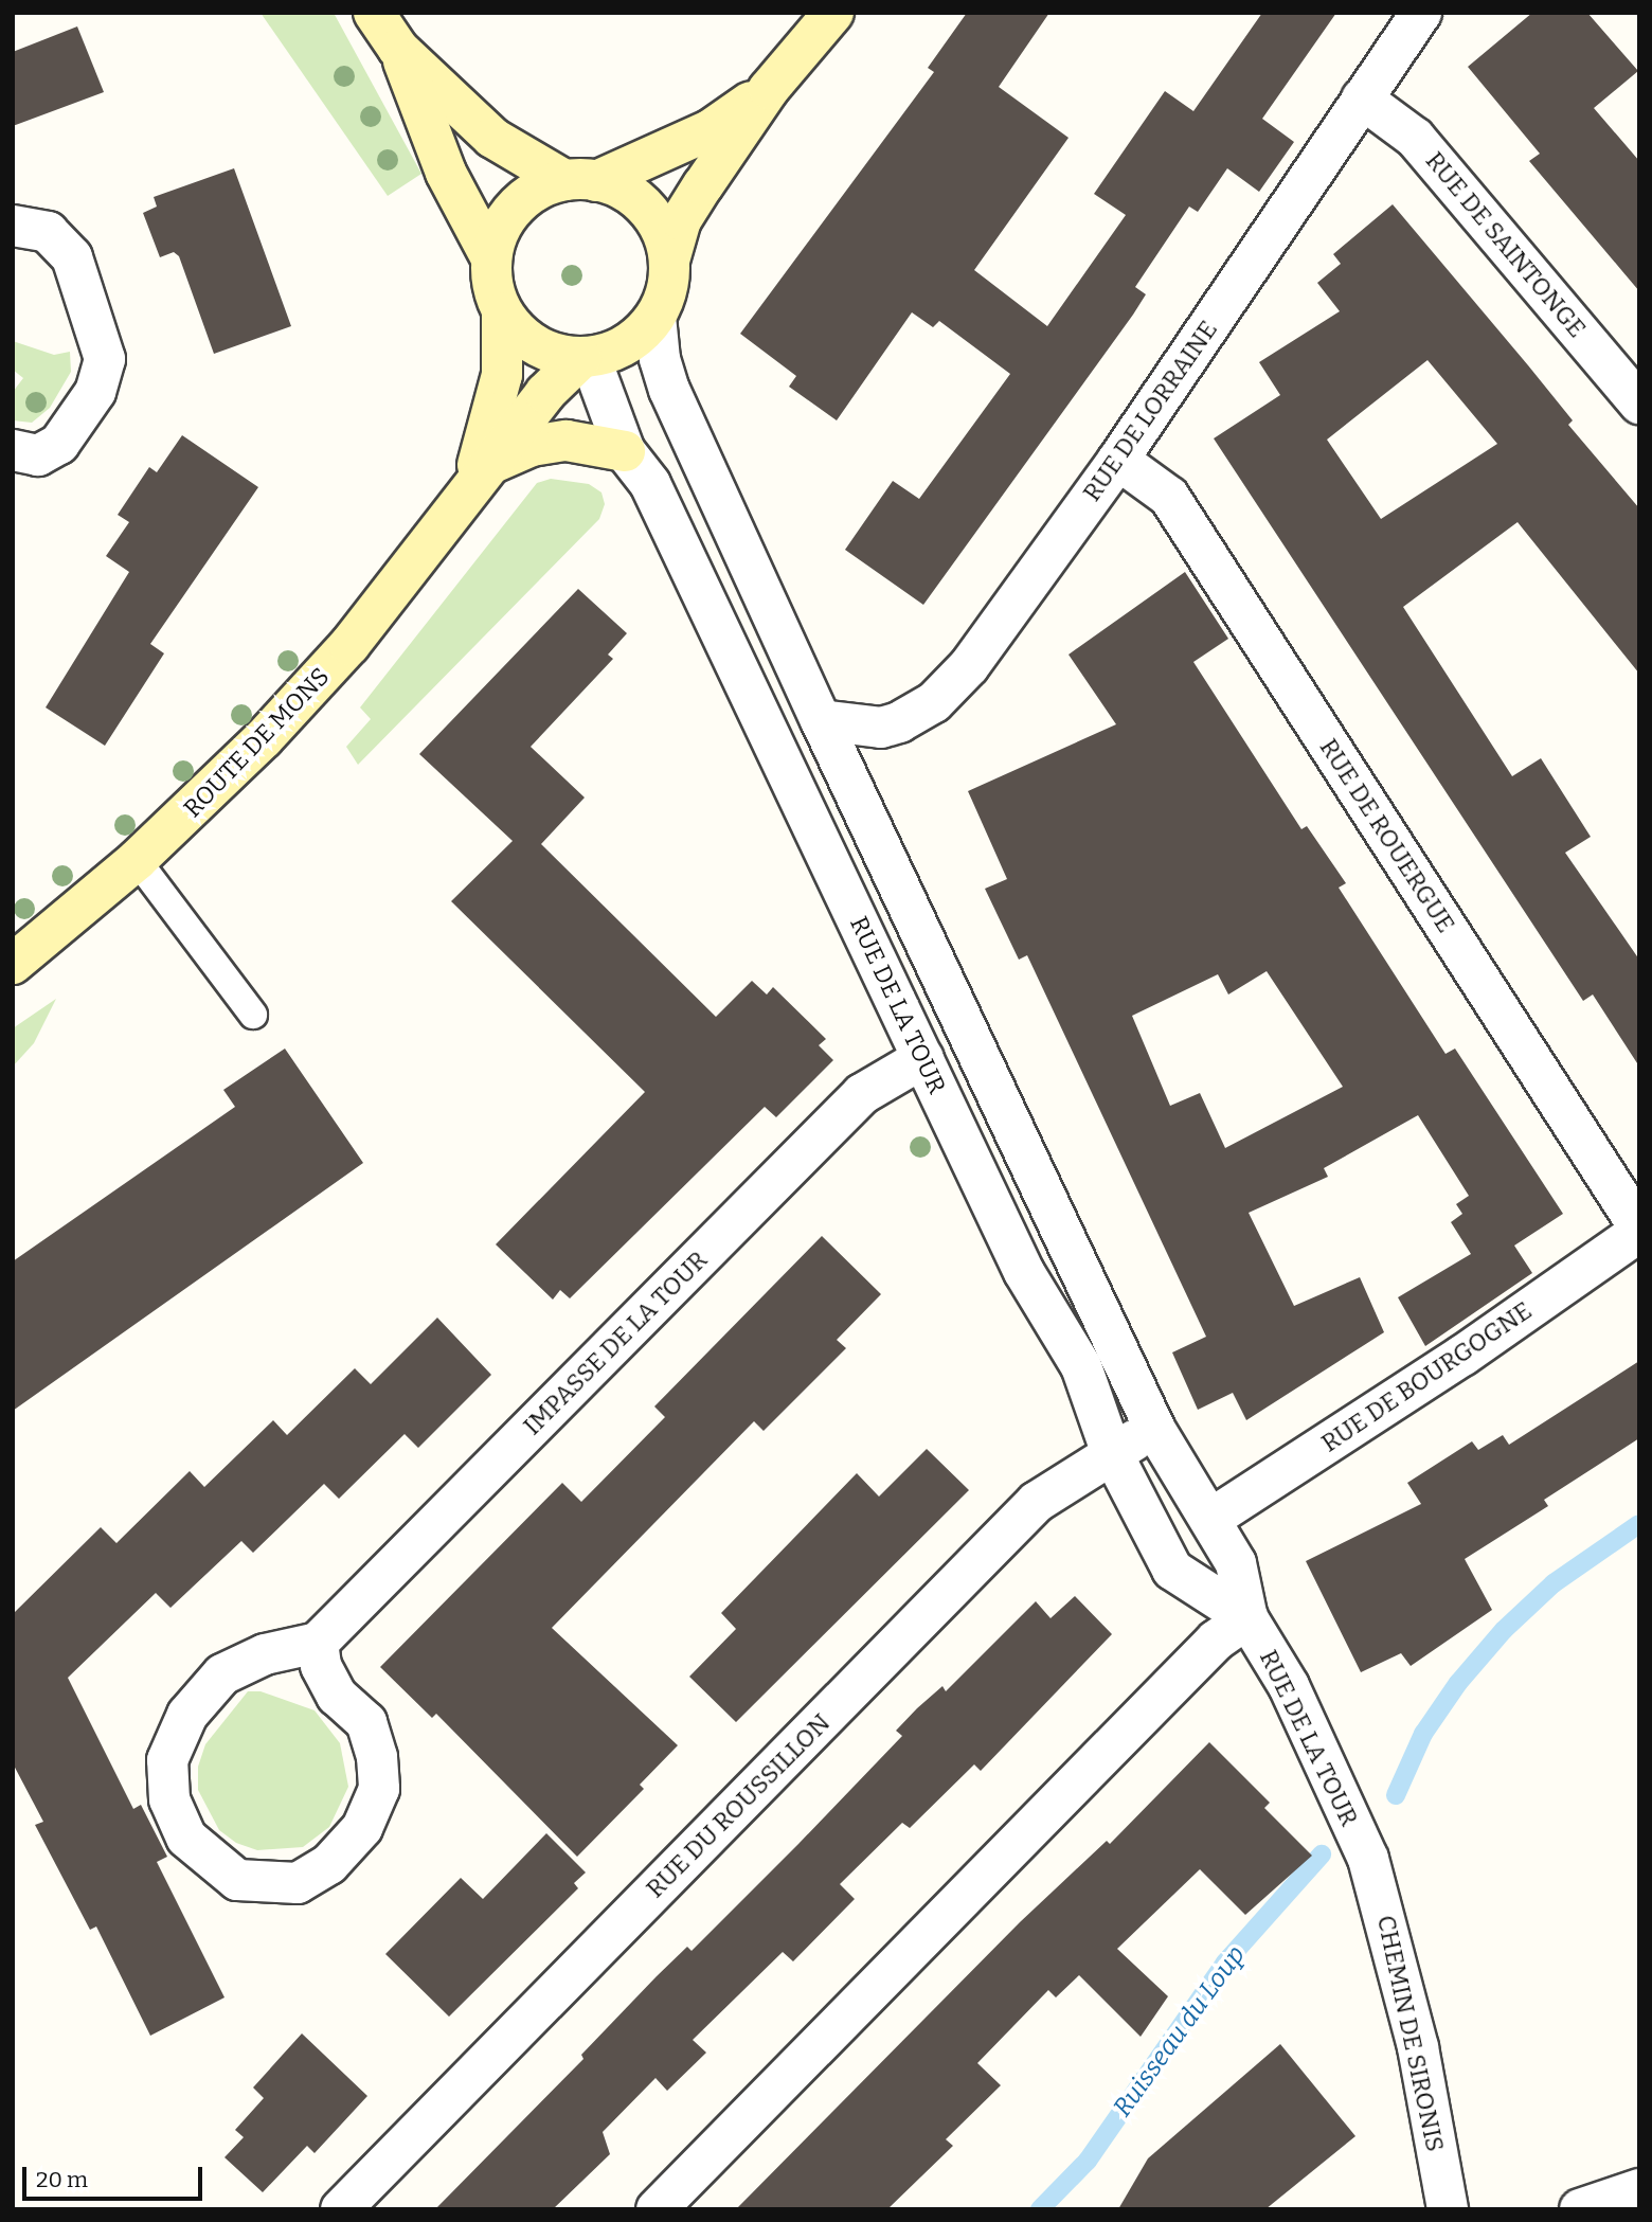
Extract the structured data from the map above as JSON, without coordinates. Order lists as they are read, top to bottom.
{
  "streets": {
    "main road": ["ROUTE DE MONS"],
    "street": [
      "RUE DE SAINTONGE",
      "RUE DE LORRAINE",
      "RUE DE ROUERGUE",
      "RUE DE LA TOUR",
      "IMPASSE DE LA TOUR",
      "RUE DE BOURGOGNE",
      "RUE DU ROUSSILLON",
      "CHEMIN DE SIRONIS"
    ]
  },
  "crossings": [
    ["RUE DE SAINTONGE", "RUE DE LORRAINE"],
    ["RUE DE LORRAINE", "RUE DE ROUERGUE"],
    ["RUE DE LORRAINE", "RUE DE LA TOUR"],
    ["ROUTE DE MONS", "RUE DE LA TOUR"],
    ["RUE DE ROUERGUE", "RUE DE BOURGOGNE"],
    ["RUE DE LA TOUR", "IMPASSE DE LA TOUR"],
    ["RUE DE LA TOUR", "RUE DE BOURGOGNE"],
    ["RUE DE LA TOUR", "RUE DU ROUSSILLON"],
    ["RUE DE LA TOUR", "CHEMIN DE SIRONIS"]
  ],
  "water": ["Ruisseau du Loup"],
  "scale_bar": "20 m"
}
